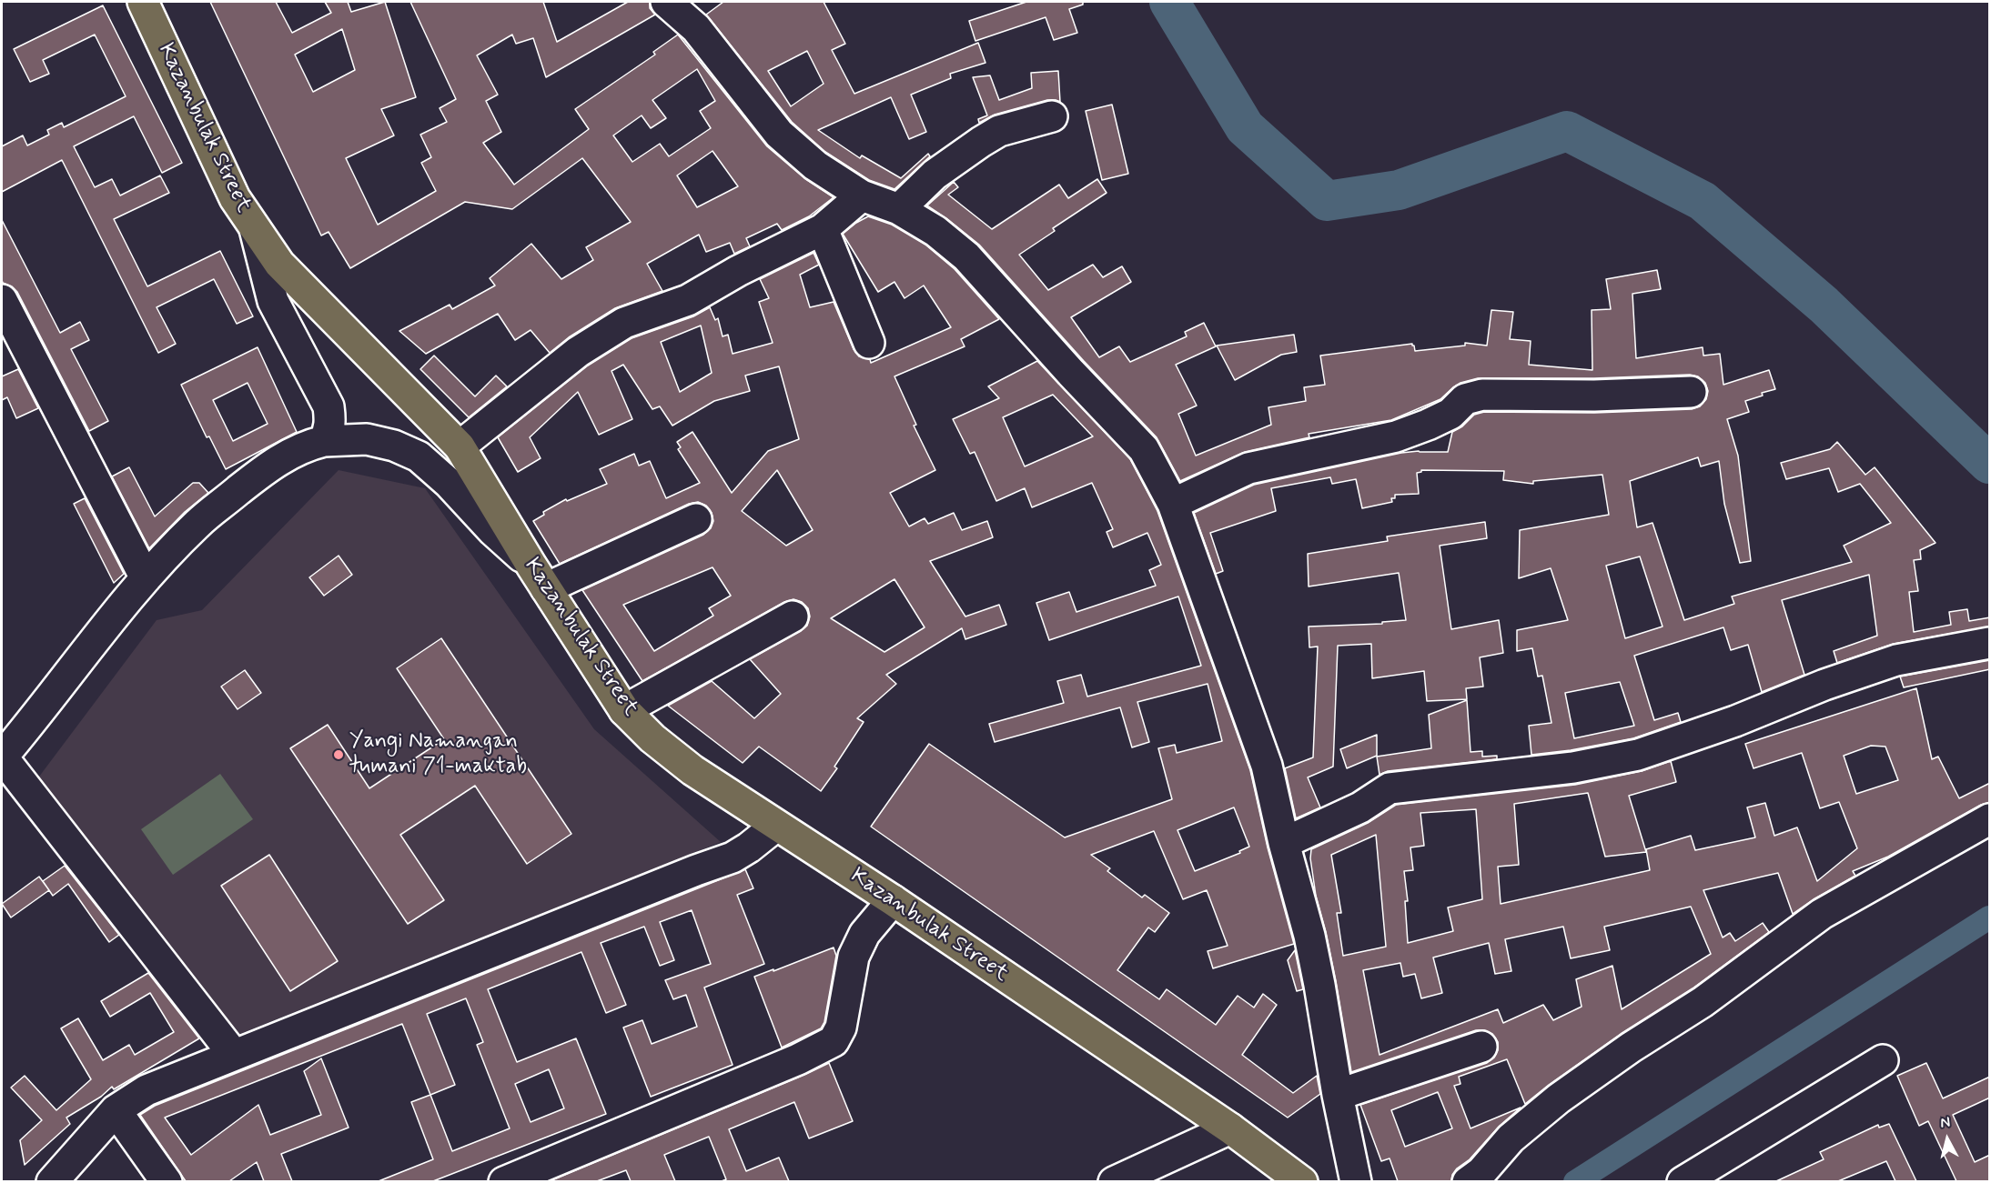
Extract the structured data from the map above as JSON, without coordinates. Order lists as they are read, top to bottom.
{
  "streets": {
    "main road": ["Kazanbulak Street"]
  },
  "places": ["Yangi Namangan tumani 71-maktab"],
  "north": "top"
}
